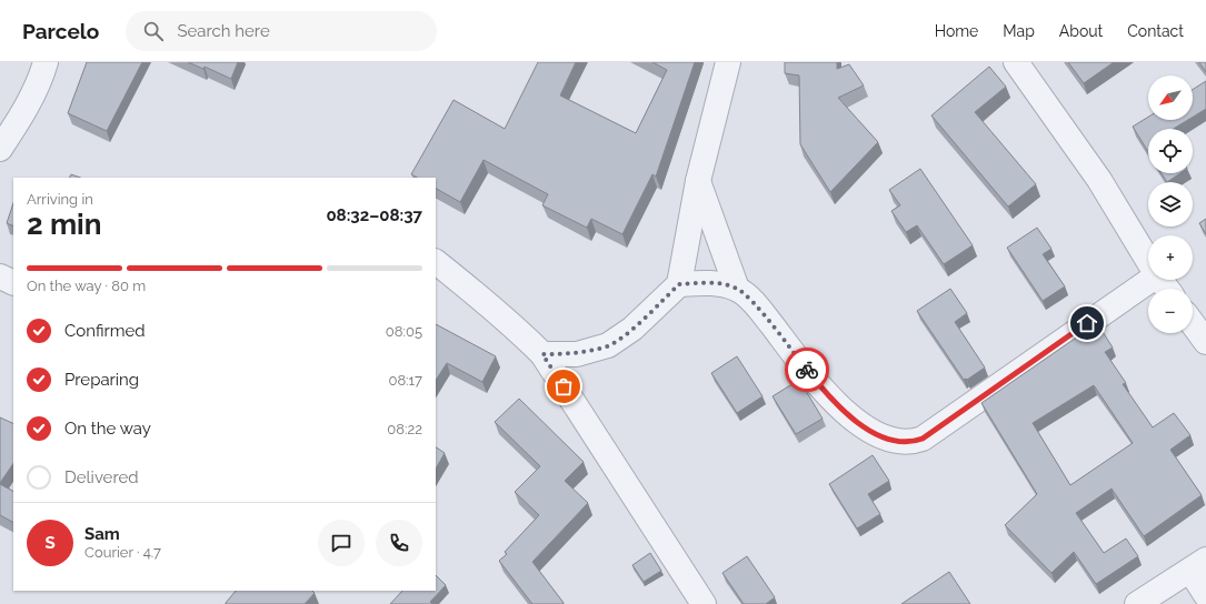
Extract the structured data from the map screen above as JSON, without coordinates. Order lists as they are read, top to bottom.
{
  "north": "bottom left",
  "page": {
    "header": "Parcelo",
    "search": "Search here",
    "nav": [
      "Home",
      "Map",
      "About",
      "Contact"
    ],
    "map_buttons": ["+", "−"],
    "heading": ["2 min", "Arriving in", "08:32–08:37"],
    "panel": ["Sam", "Courier · 4.7"],
    "bar": "On the way · 80 m",
    "list": [
      ["Confirmed", "08:05"],
      ["Preparing", "08:17"],
      ["On the way", "08:22"],
      "Delivered"
    ],
    "round": "S"
  }
}
